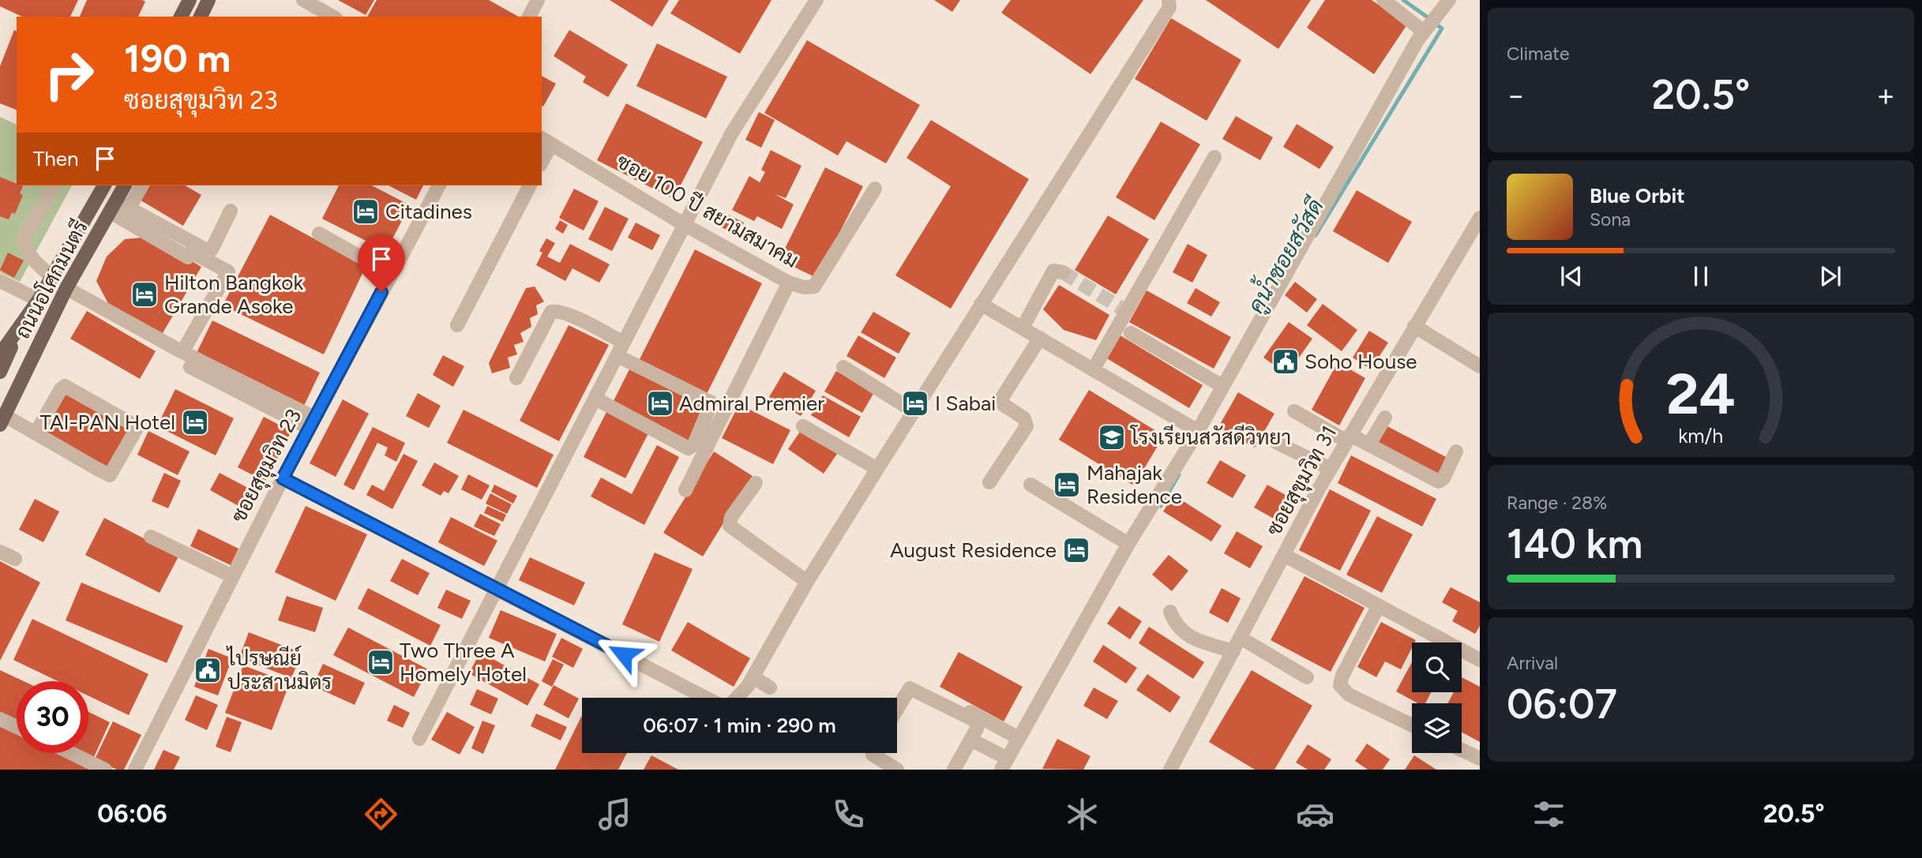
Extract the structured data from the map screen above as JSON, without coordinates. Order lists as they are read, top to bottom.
{
  "streets": {
    "main road": ["ถนนอโศกมนตรี"],
    "street": ["ซอย 100 ปี สยามสมาคม", "ซอยสุขุมวิท 23", "ซอยสุขุมวิท 31"]
  },
  "water": ["คูน้ำซอยสวัสดี"],
  "places": {
    "hotel": [
      "Citadines",
      "Hilton Bangkok Grande Asoke",
      "Admiral Premier",
      "I Sabai",
      "TAI-PAN Hotel",
      "Mahajak Residence",
      "August Residence",
      "Two Three A Homely Hotel"
    ],
    "public building": ["Soho House", "ไปรษณีย์ ประสานมิตร"],
    "school or university": ["โรงเรียนสวัสดีวิทยา"]
  },
  "page": {
    "tile": [
      "Climate",
      ["Range · 28%", "140 km"],
      ["Arrival", "06:07"]
    ],
    "turn": ["190 m", "ซอยสุขุมวิท 23"],
    "heat": ["−", "20.5°", "+"],
    "then": "Then",
    "song": ["Blue Orbit", "Sona"],
    "limit": "30",
    "trip": "06:07 · 1 min · 290 m",
    "tabs": ["06:06", "20.5°"],
    "gauge": ["24", "km/h"]
  }
}
